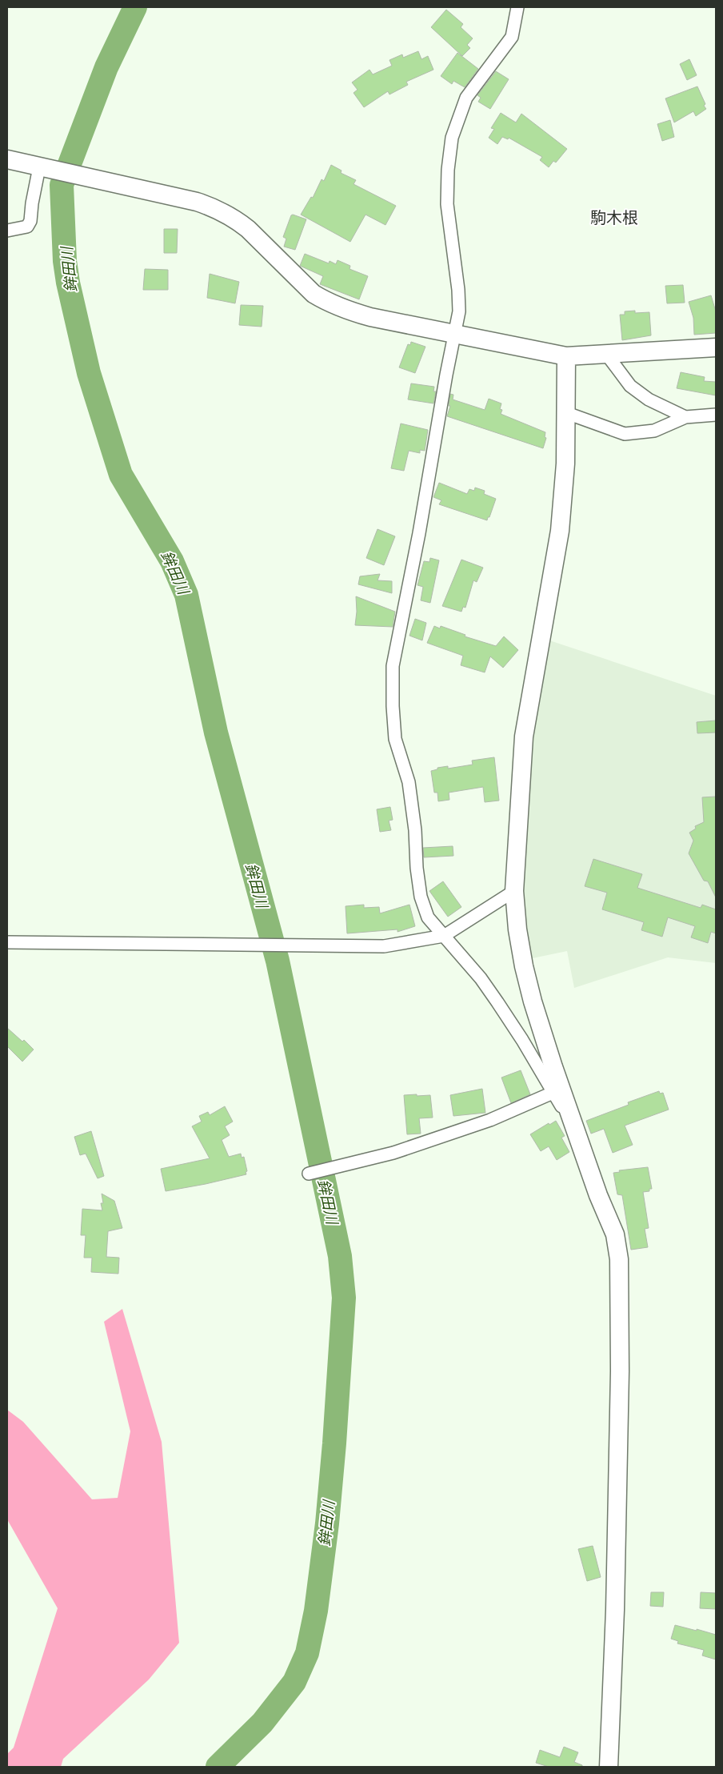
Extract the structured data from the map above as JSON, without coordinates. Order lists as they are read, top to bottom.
{
  "districts": ["駒木根"],
  "water": ["鉾田川"]
}
